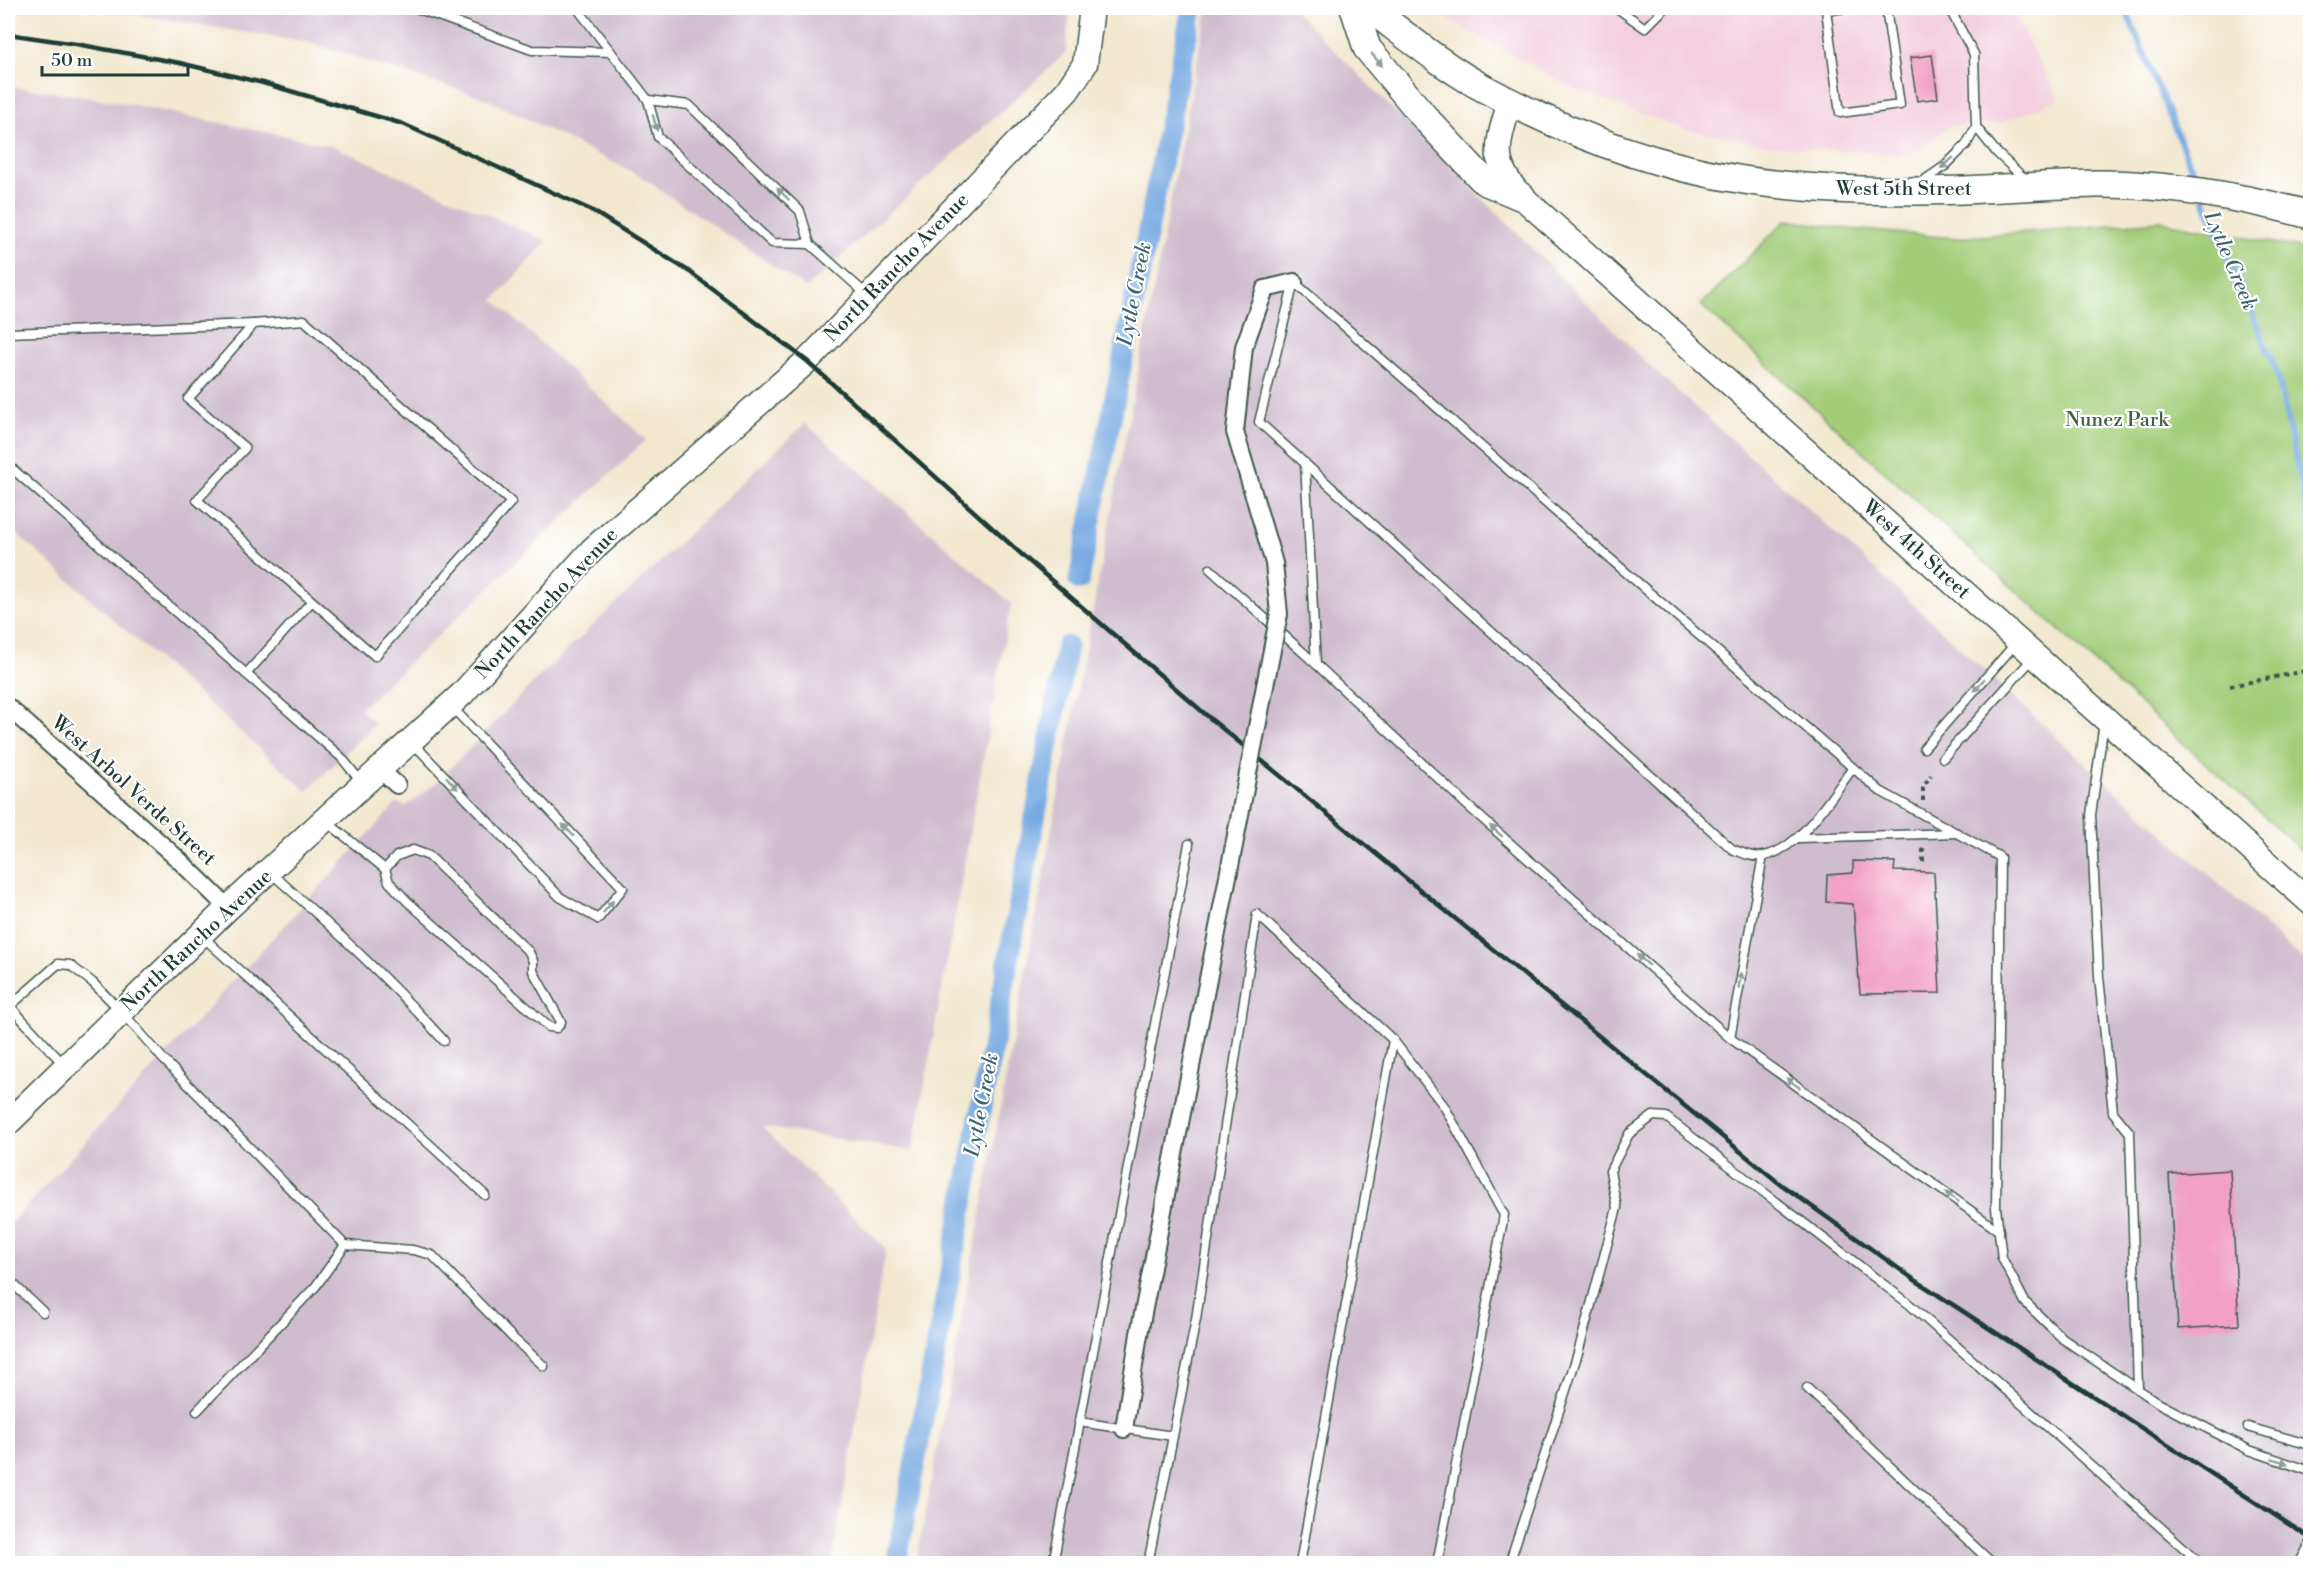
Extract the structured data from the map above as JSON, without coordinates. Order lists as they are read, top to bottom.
{
  "streets": {
    "main road": ["West 5th Street"],
    "street": ["North Rancho Avenue", "West 4th Street", "West Arbol Verde Street"]
  },
  "crossings": [
    ["West 5th Street", "West 4th Street"],
    ["North Rancho Avenue", "West Arbol Verde Street"]
  ],
  "water": ["Lytle Creek"],
  "parks": ["Nunez Park"],
  "scale_bar": "50 m"
}
